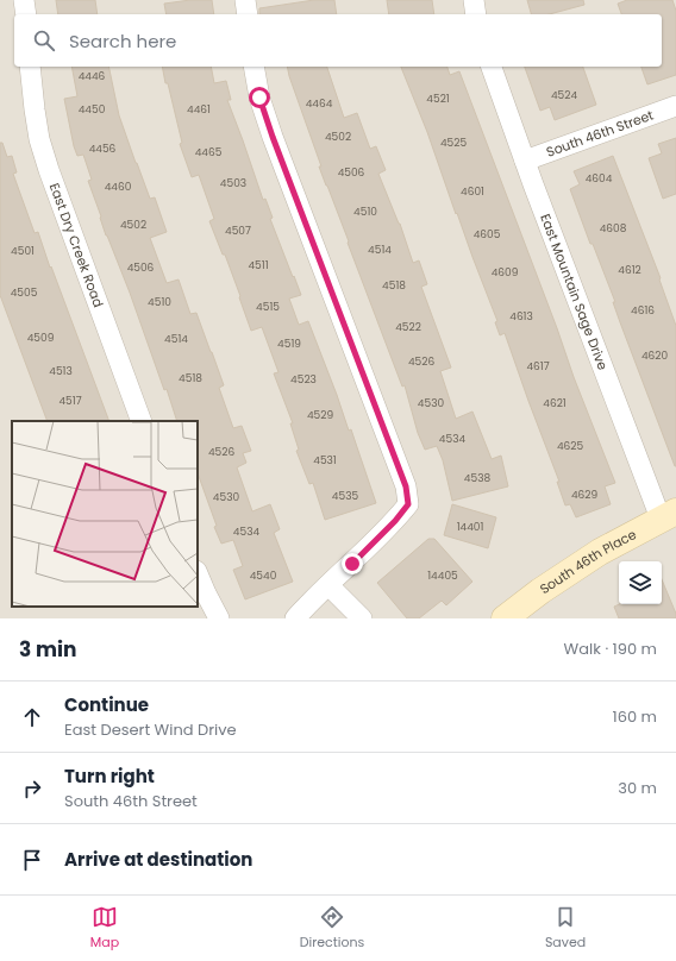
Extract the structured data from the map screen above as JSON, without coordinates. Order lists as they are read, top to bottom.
{
  "streets": {
    "street": [
      "South 46th Street",
      "East Dry Creek Road",
      "East Mountain Sage Drive",
      "South 46th Place"
    ]
  },
  "crossings": [
    ["South 46th Street", "East Mountain Sage Drive"],
    ["East Mountain Sage Drive", "South 46th Place"]
  ],
  "house_numbers": [
    "4446",
    "4524",
    "4521",
    "4464",
    "4450",
    "4461",
    "4502",
    "4525",
    "4456",
    "4465",
    "4506",
    "4604",
    "4503",
    "4460",
    "4601",
    "4510",
    "4502",
    "4608",
    "4507",
    "4605",
    "4514",
    "4501",
    "4511",
    "4506",
    "4612",
    "4609",
    "4518",
    "4505",
    "4510",
    "4515",
    "4616",
    "4613",
    "4522",
    "4509",
    "4514",
    "4519",
    "4620",
    "4526",
    "4617",
    "4513",
    "4518",
    "4523",
    "4517",
    "4530",
    "4621",
    "4529",
    "4534",
    "4625",
    "4526",
    "4531",
    "4538",
    "4629",
    "4535",
    "4530",
    "14401",
    "4534",
    "4540",
    "14405"
  ],
  "page": {
    "search": "Search here",
    "heading": ["3 min", "Walk · 190 m"],
    "list": [
      ["Continue", "East Desert Wind Drive", "160 m"],
      ["Turn right", "South 46th Street", "30 m"],
      "Arrive at destination"
    ],
    "nav": ["Map", "Directions", "Saved"]
  }
}
